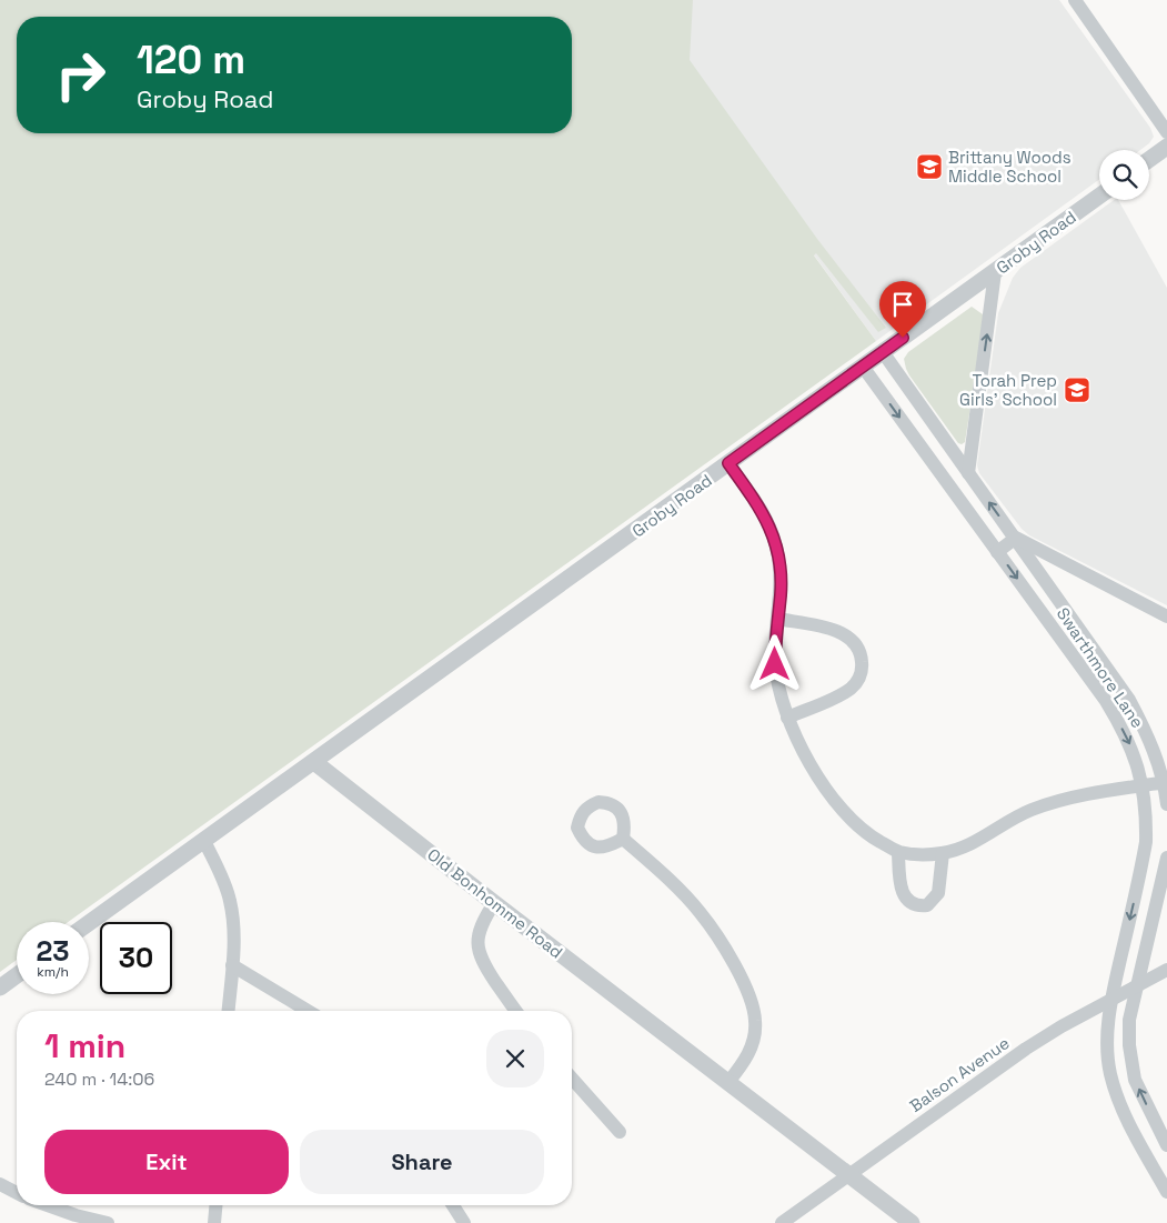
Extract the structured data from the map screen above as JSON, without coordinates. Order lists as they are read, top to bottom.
{
  "streets": {
    "street": [
      "Groby Road",
      "Swarthmore Lane",
      "Old Bonhomme Road",
      "Balson Avenue"
    ]
  },
  "crossings": [
    ["Groby Road", "Swarthmore Lane"],
    ["Groby Road", "Old Bonhomme Road"],
    ["Swarthmore Lane", "Balson Avenue"],
    ["Old Bonhomme Road", "Balson Avenue"]
  ],
  "places": {
    "school or university": ["Brittany Woods Middle School", "Torah Prep Girls' School"]
  },
  "page": {
    "turn": ["120 m", "Groby Road"],
    "speed": "23 km/h",
    "limit": "30",
    "heading": ["1 min", "240 m · 14:06"],
    "buttons": ["Exit", "Share"]
  }
}
